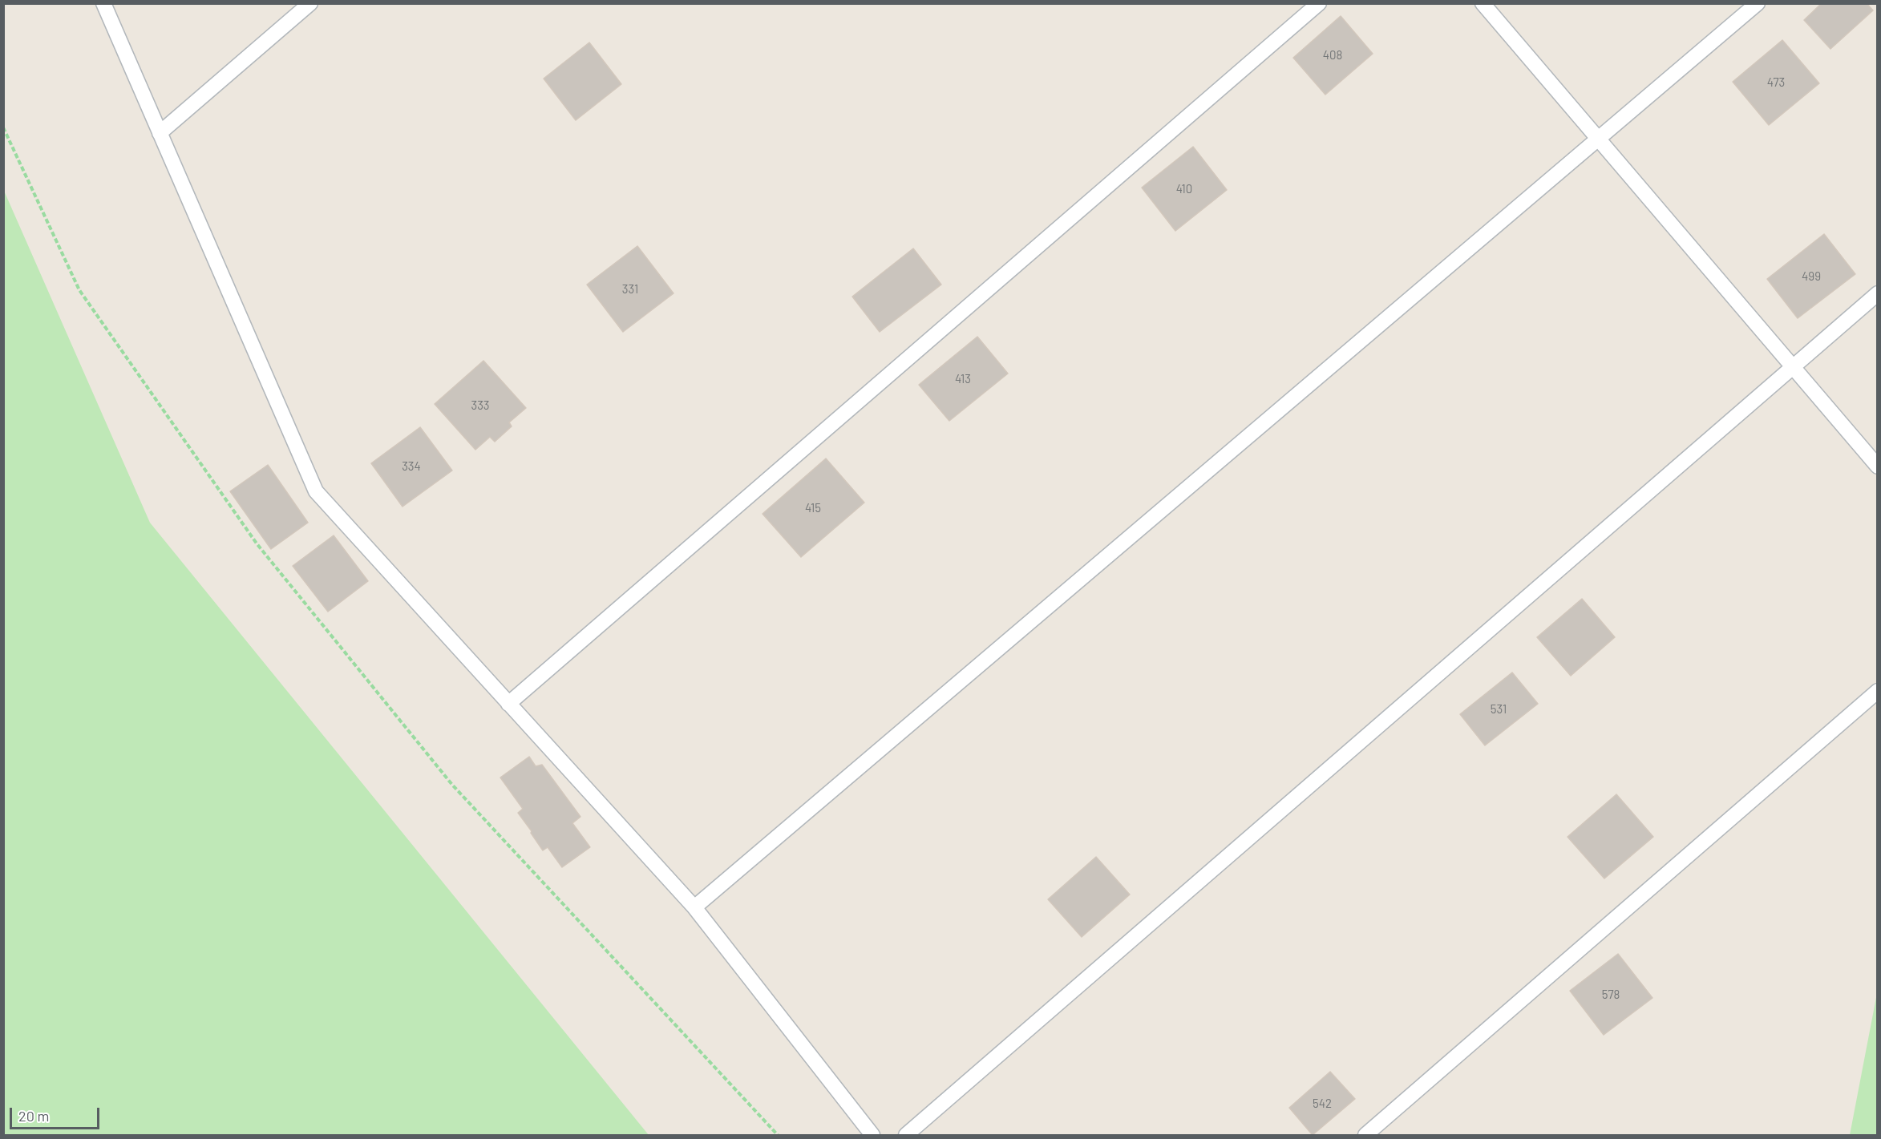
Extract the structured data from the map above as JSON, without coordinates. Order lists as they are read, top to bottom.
{
  "house_numbers": [
    "408",
    "473",
    "410",
    "499",
    "331",
    "413",
    "333",
    "334",
    "415",
    "531",
    "578",
    "542"
  ],
  "scale_bar": "20 m"
}
